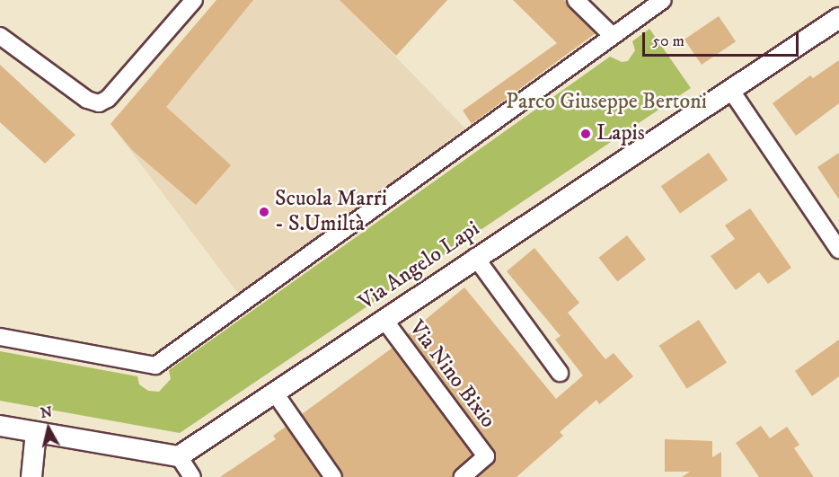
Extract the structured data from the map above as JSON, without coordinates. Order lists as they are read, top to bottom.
{
  "streets": {
    "street": ["Via Angelo Lapi", "Via Nino Bixio"]
  },
  "crossings": [
    ["Via Angelo Lapi", "Via Nino Bixio"]
  ],
  "parks": ["Parco Giuseppe Bertoni"],
  "places": ["Lapis", "Scuola Marri - S.Umiltà"],
  "scale_bar": "50 m",
  "north": "top"
}
